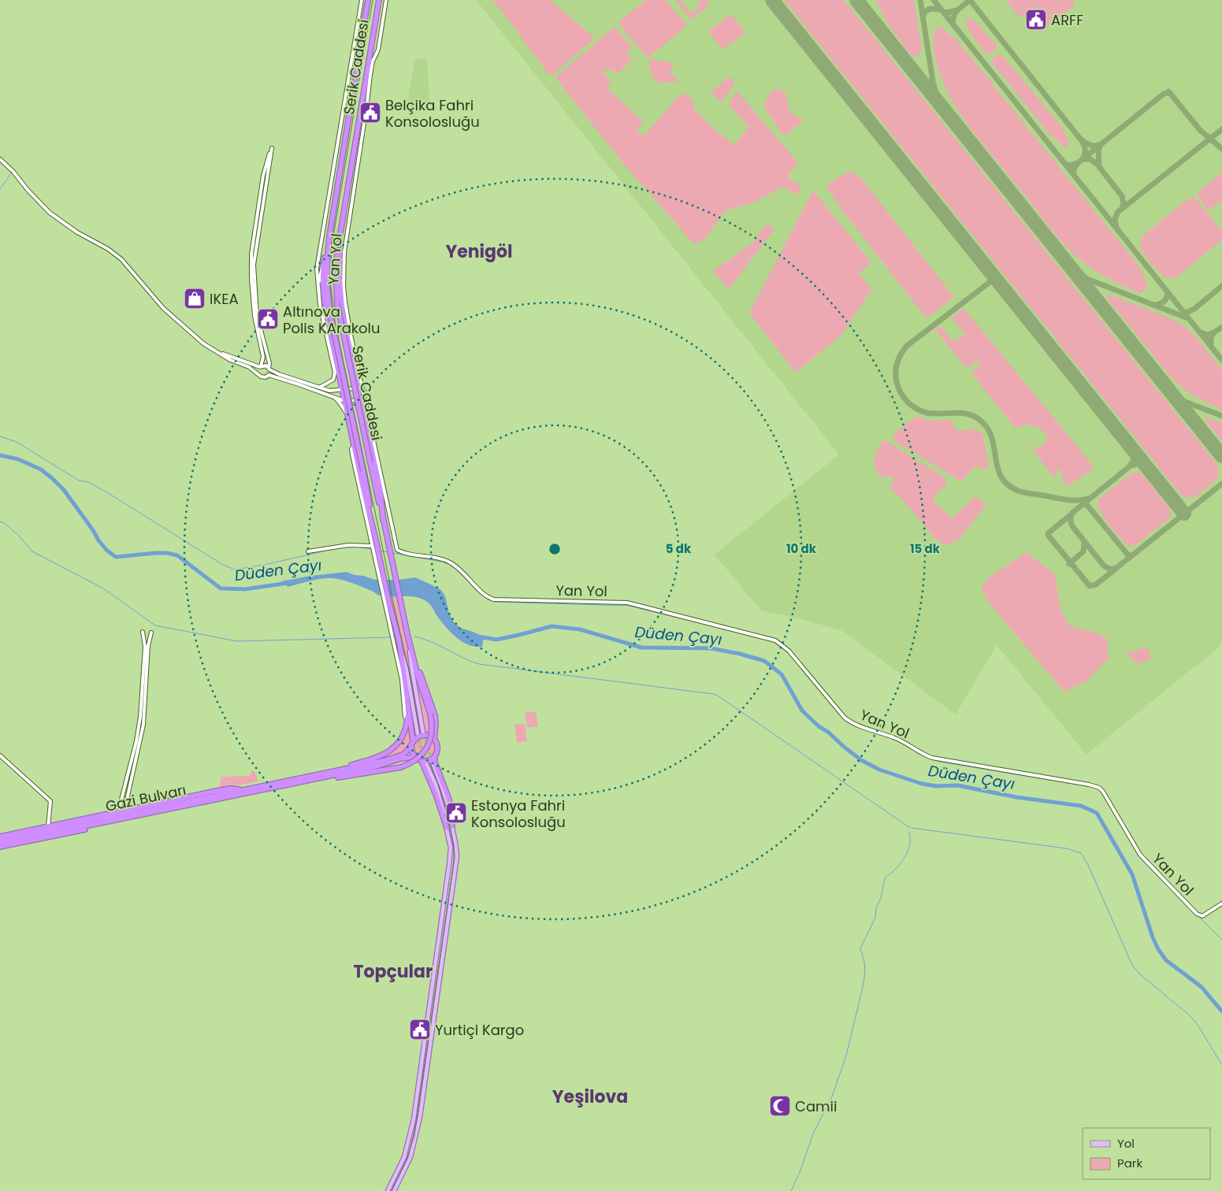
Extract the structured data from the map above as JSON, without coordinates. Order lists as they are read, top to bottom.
{
  "streets": {
    "highway": ["Serik Caddesi", "Gazi Bulvarı"],
    "street": ["Yan Yol"]
  },
  "districts": ["Yenigöl", "Topçular", "Yeşilova"],
  "water": ["Düden Çayı"],
  "places": {
    "public building": [
      "ARFF",
      "Belçika Fahri Konsolosluğu",
      "Altınova Polis KArakolu",
      "Estonya Fahri Konsolosluğu",
      "Yurtiçi Kargo"
    ],
    "shop": ["IKEA"],
    "mosque": ["Camii"]
  },
  "legend": ["Yol", "Park"],
  "rings": ["5 dk", "10 dk", "15 dk"]
}
